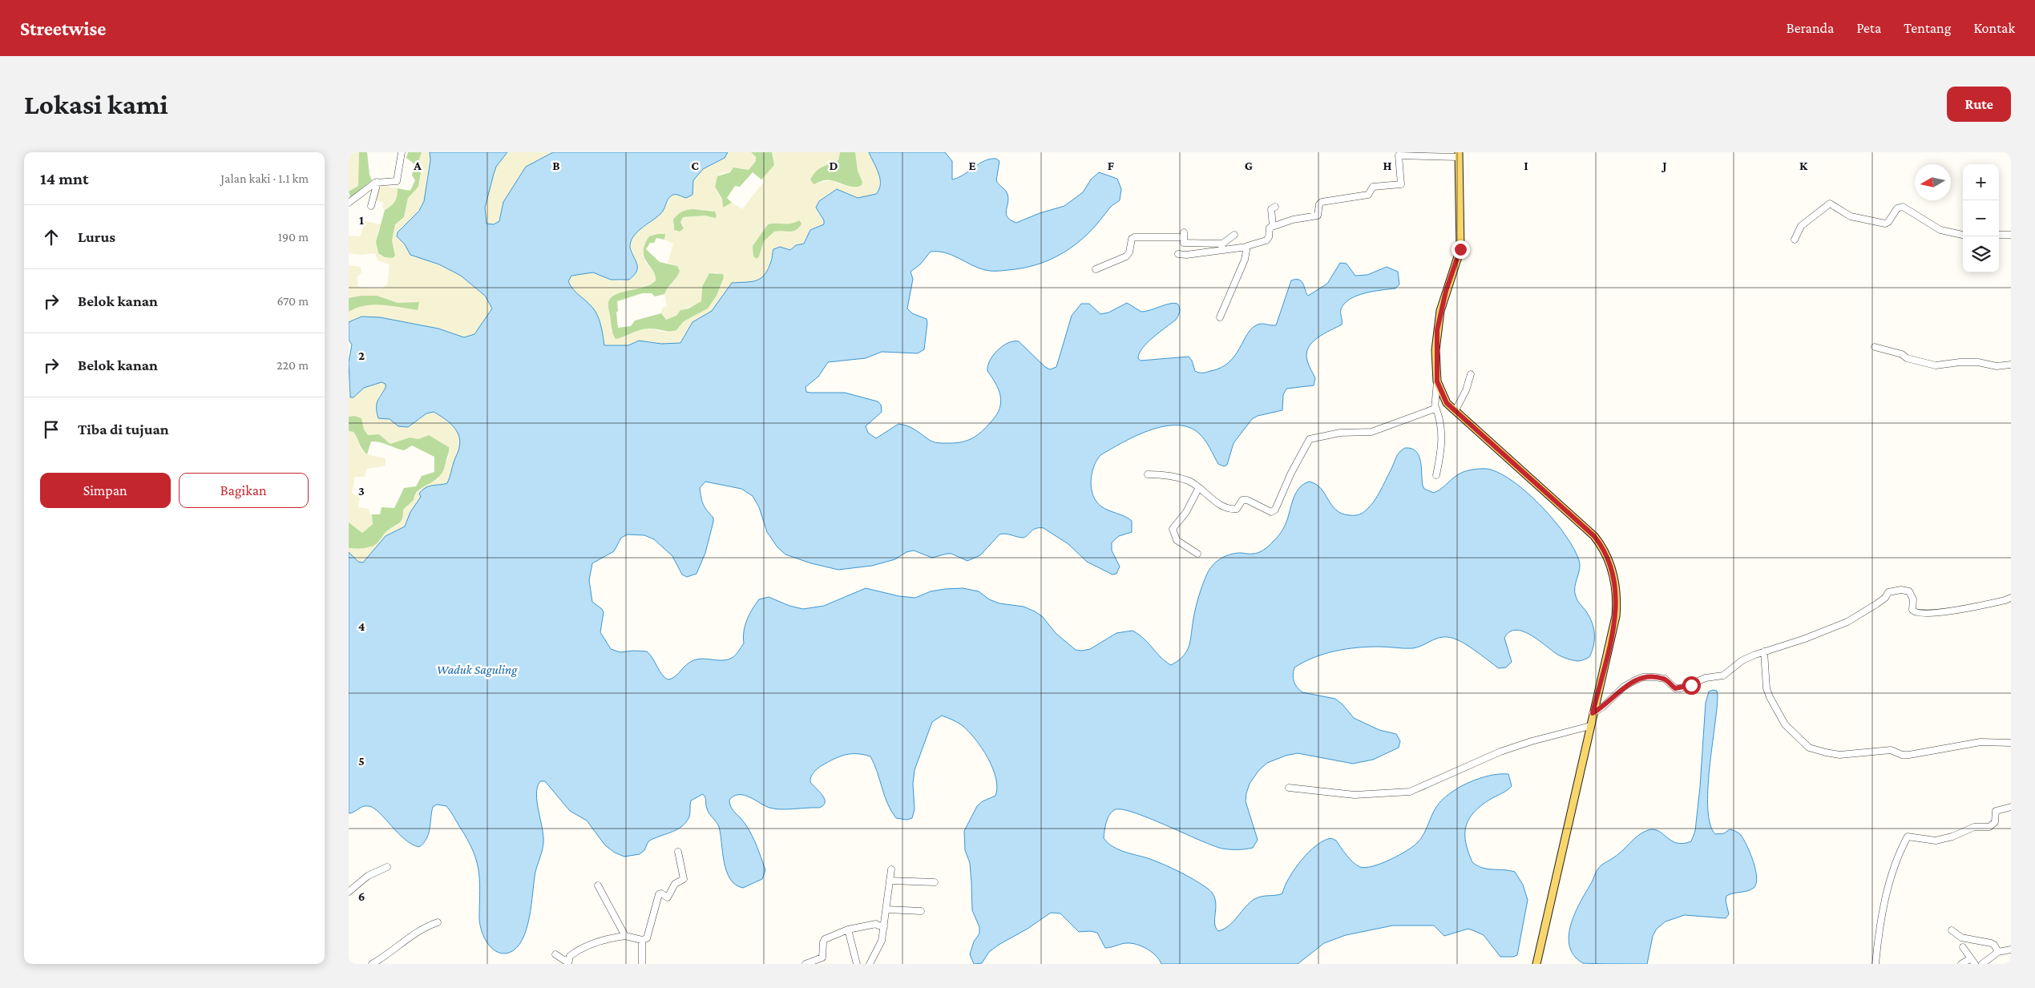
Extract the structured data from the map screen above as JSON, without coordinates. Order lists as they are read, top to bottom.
{
  "water": ["Waduk Saguling"],
  "north": "left",
  "page": {
    "header": "Streetwise",
    "nav": [
      "Beranda",
      "Peta",
      "Tentang",
      "Kontak"
    ],
    "buttons": [
      "Rute",
      ["Simpan", "Bagikan"]
    ],
    "title": "Lokasi kami",
    "heading": ["14 mnt", "Jalan kaki · 1.1 km"],
    "map_buttons": ["+", "−"],
    "list": [
      ["Lurus", "190 m"],
      ["Belok kanan", "670 m"],
      ["Belok kanan", "220 m"],
      "Tiba di tujuan"
    ]
  },
  "grid": {
    "columns": [
      "A",
      "B",
      "C",
      "D",
      "E",
      "F",
      "G",
      "H",
      "I",
      "J",
      "K"
    ],
    "rows": [
      "1",
      "2",
      "3",
      "4",
      "5",
      "6"
    ]
  }
}
